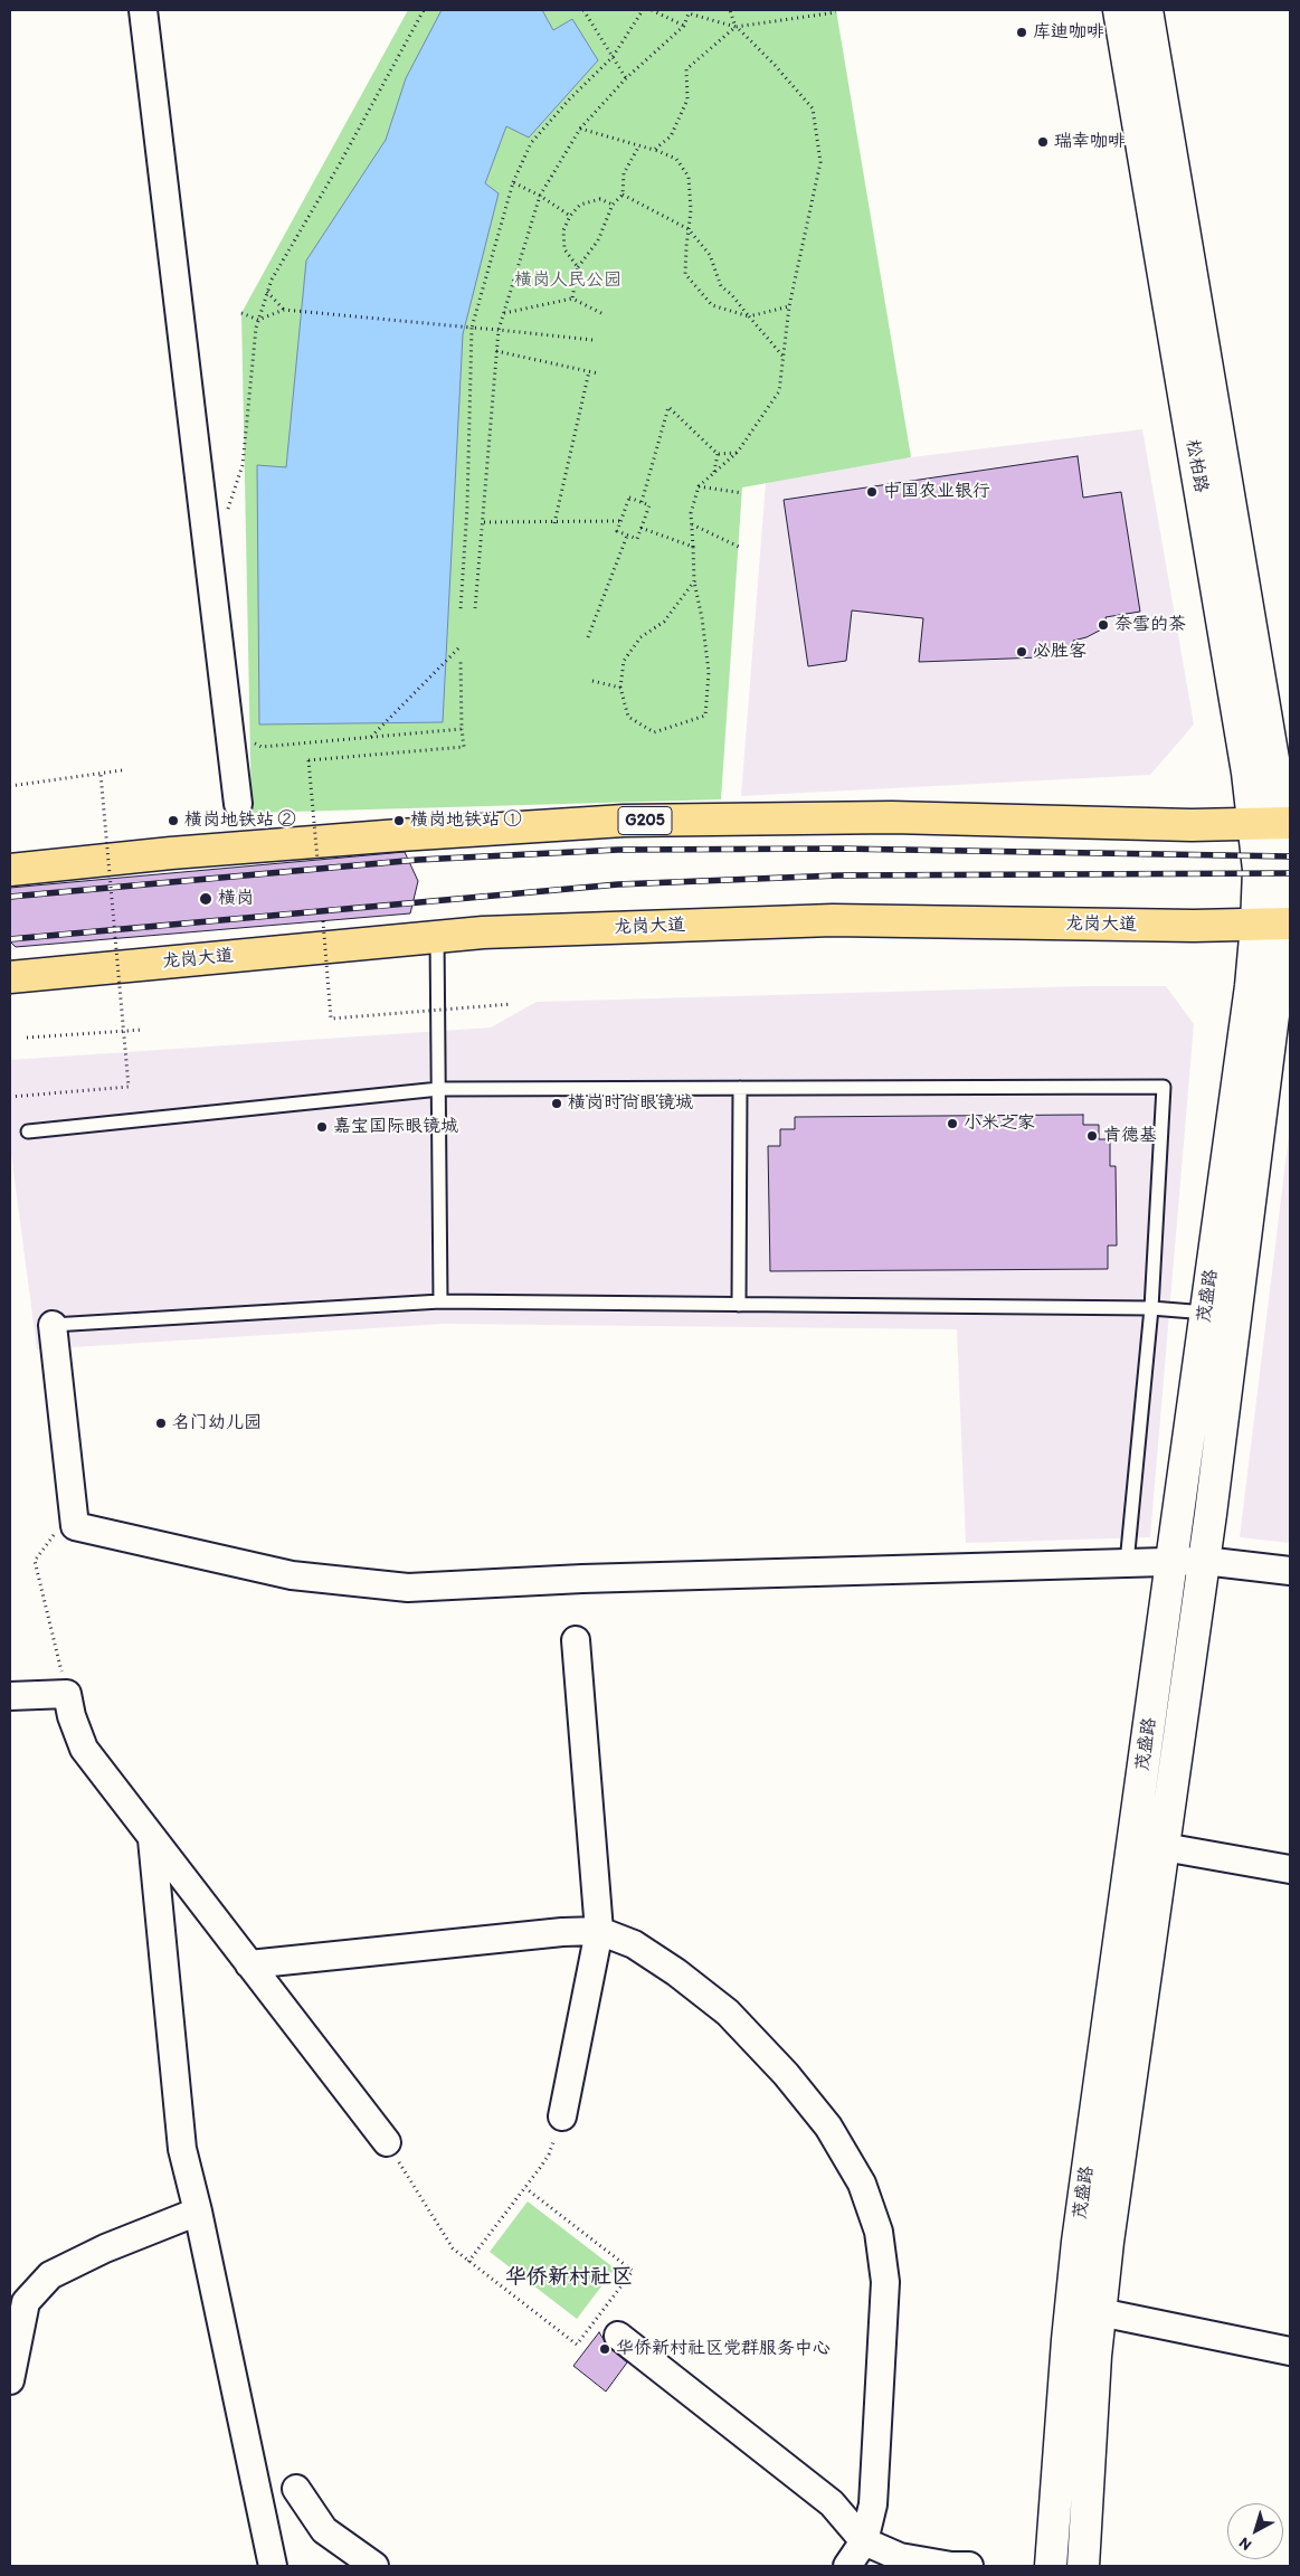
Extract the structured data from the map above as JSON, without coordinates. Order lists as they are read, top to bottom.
{
  "streets": {
    "highway": ["G205", "龙岗大道"],
    "street": ["松柏路", "茂盛路"]
  },
  "crossings": [
    ["松柏路", "G205"],
    ["松柏路", "龙岗大道"],
    ["松柏路", "茂盛路"],
    ["龙岗大道", "茂盛路"]
  ],
  "districts": ["华侨新村社区"],
  "parks": ["横岗人民公园"],
  "places": [
    "库迪咖啡",
    "瑞幸咖啡",
    "中国农业银行",
    "奈雪的茶",
    "必胜客",
    "横岗地铁站 ②",
    "横岗地铁站 ①",
    "横岗",
    "横岗时尚眼镜城",
    "小米之家",
    "嘉宝国际眼镜城",
    "肯德基",
    "名门幼儿园",
    "华侨新村社区党群服务中心"
  ],
  "north": "bottom left"
}
